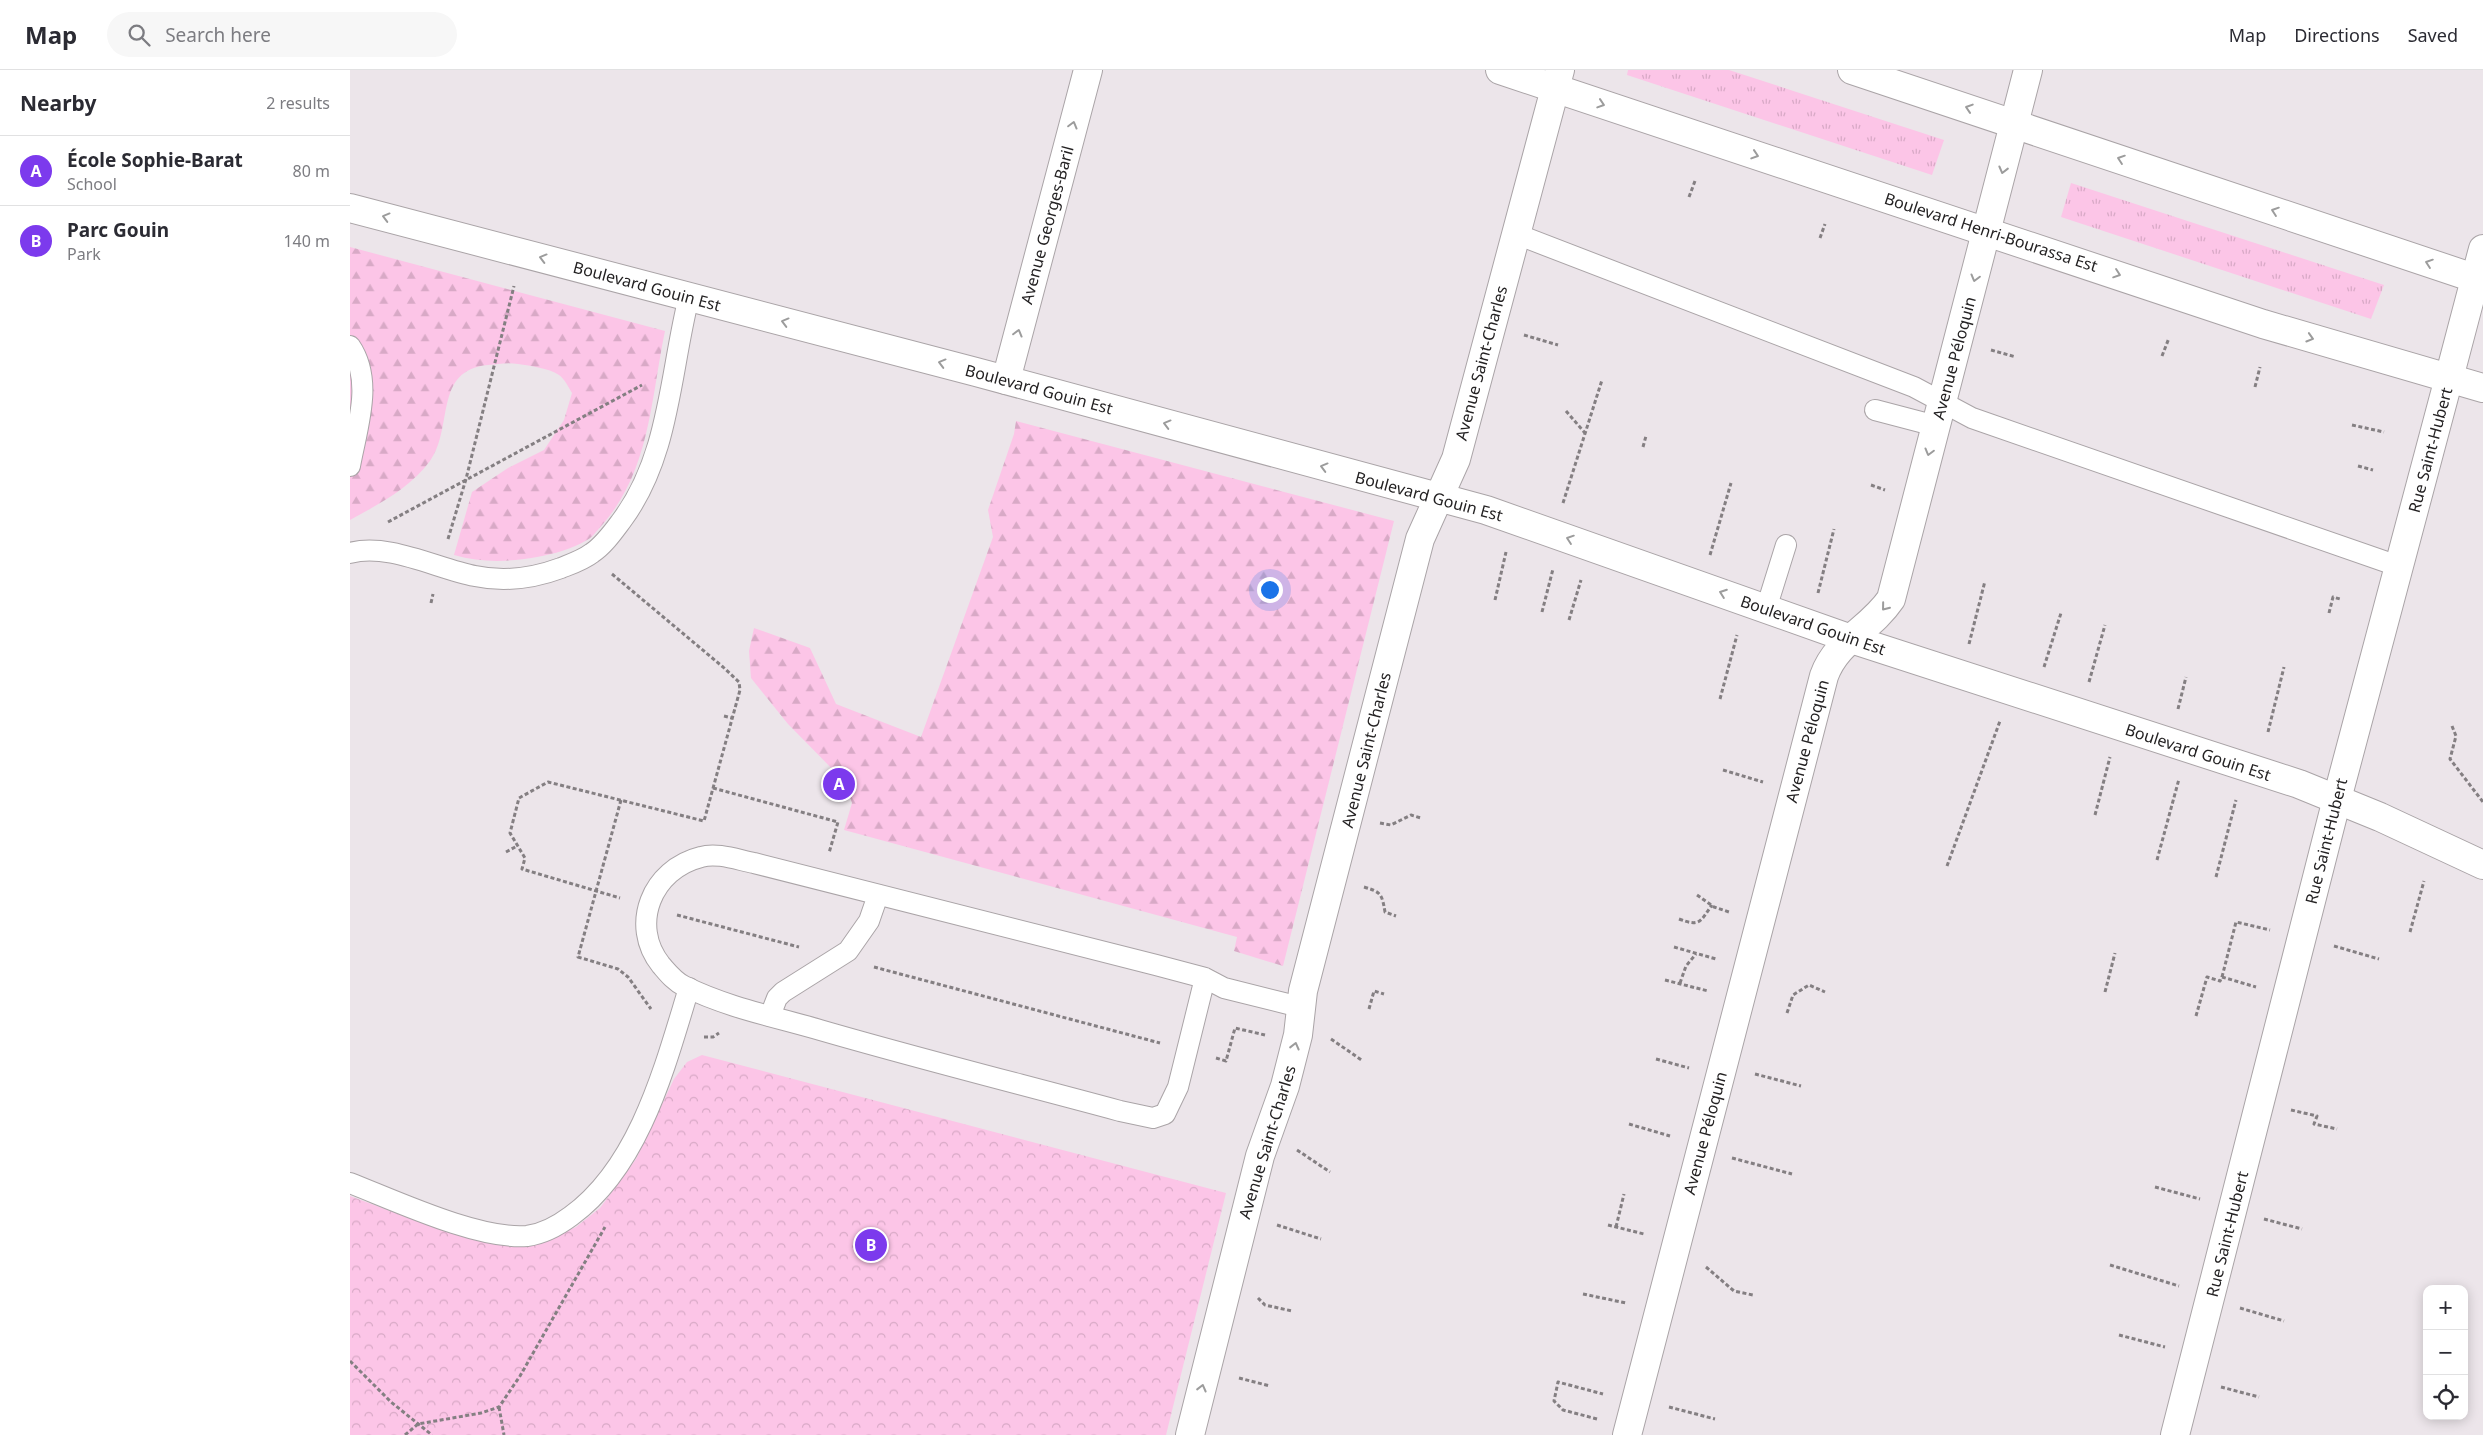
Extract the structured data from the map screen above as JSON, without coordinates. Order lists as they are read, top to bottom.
{
  "streets": {
    "street": [
      "Avenue Georges-Baril",
      "Boulevard Henri-Bourassa Est",
      "Boulevard Gouin Est",
      "Avenue Péloquin",
      "Avenue Saint-Charles",
      "Rue Saint-Hubert"
    ]
  },
  "crossings": [
    ["Avenue Georges-Baril", "Boulevard Gouin Est"],
    ["Boulevard Henri-Bourassa Est", "Avenue Péloquin"],
    ["Boulevard Henri-Bourassa Est", "Avenue Saint-Charles"],
    ["Boulevard Henri-Bourassa Est", "Rue Saint-Hubert"],
    ["Boulevard Gouin Est", "Avenue Péloquin"],
    ["Boulevard Gouin Est", "Avenue Saint-Charles"],
    ["Boulevard Gouin Est", "Rue Saint-Hubert"]
  ],
  "one_way": ["Avenue Georges-Baril", "Boulevard Gouin Est", "Avenue Péloquin"],
  "page": {
    "header": "Map",
    "search": "Search here",
    "nav": ["Map", "Directions", "Saved"],
    "heading": ["Nearby", "2 results"],
    "list": [
      {
        "mark": "A",
        "name": "École Sophie-Barat",
        "note": "School",
        "value": "80 m"
      },
      {
        "mark": "B",
        "name": "Parc Gouin",
        "note": "Park",
        "value": "140 m"
      }
    ],
    "pins": ["A", "B"],
    "map_buttons": ["+", "−"]
  }
}
